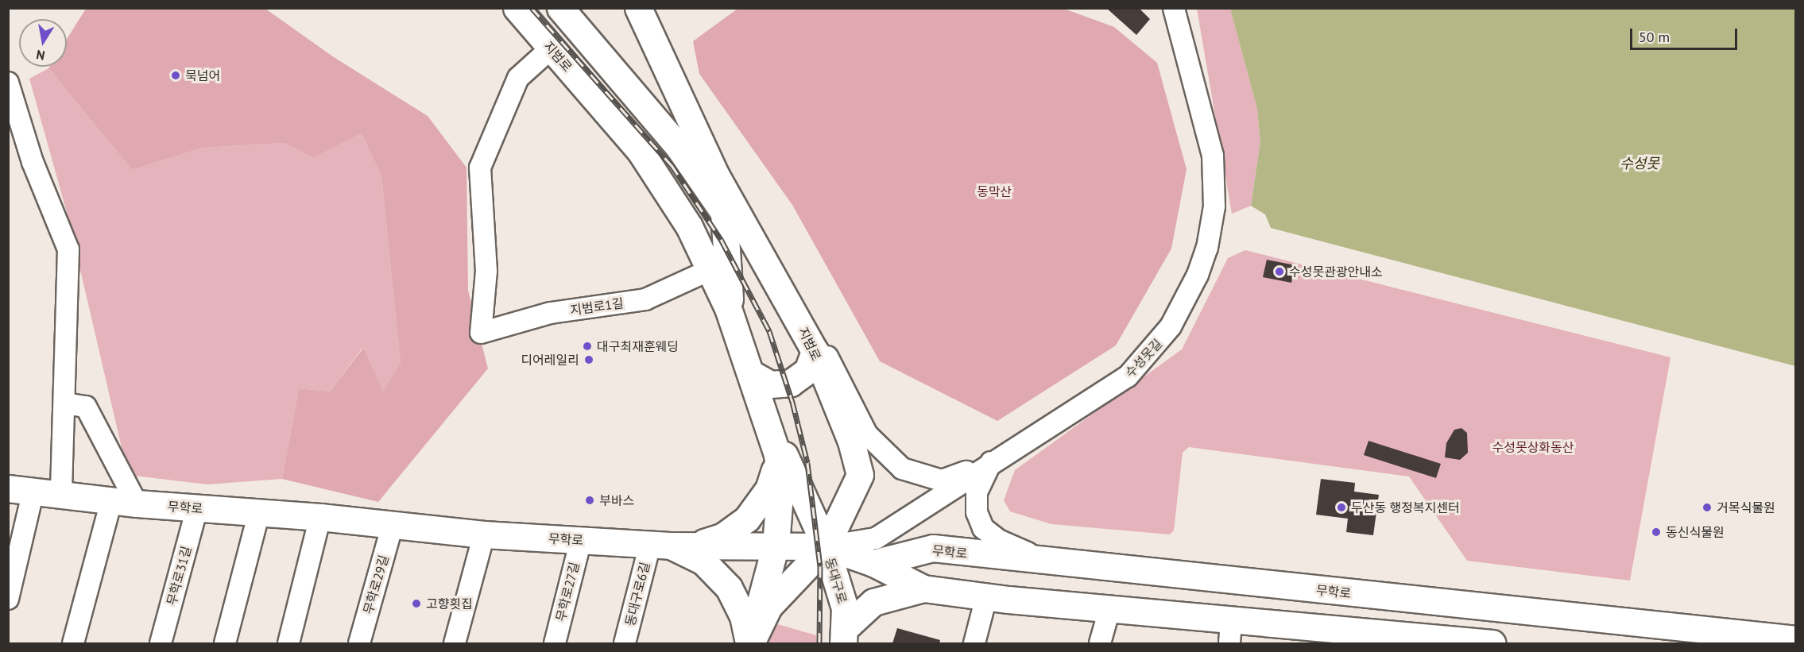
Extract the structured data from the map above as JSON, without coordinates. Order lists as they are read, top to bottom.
{
  "streets": {
    "main road": ["지범로", "무학로", "동대구로"],
    "street": [
      "지범로1길",
      "수성못길",
      "무학로31길",
      "무학로29길",
      "무학로27길",
      "동대구로6길"
    ]
  },
  "crossings": [
    ["지범로", "지범로1길"],
    ["지범로", "수성못길"],
    ["지범로", "무학로"],
    ["지범로", "동대구로"],
    ["수성못길", "무학로"],
    ["수성못길", "동대구로"],
    ["무학로", "무학로31길"],
    ["무학로", "동대구로"],
    ["무학로", "무학로29길"],
    ["무학로", "무학로27길"],
    ["무학로", "동대구로6길"]
  ],
  "water": ["수성못"],
  "parks": ["동막산", "수성못상화동산"],
  "places": [
    "묵넘어",
    "수성못관광안내소",
    "대구최재훈웨딩",
    "디어레일리",
    "부바스",
    "두산동 행정복지센터",
    "거목식물원",
    "동신식물원",
    "고향횟집"
  ],
  "scale_bar": "50 m",
  "north": "bottom"
}
